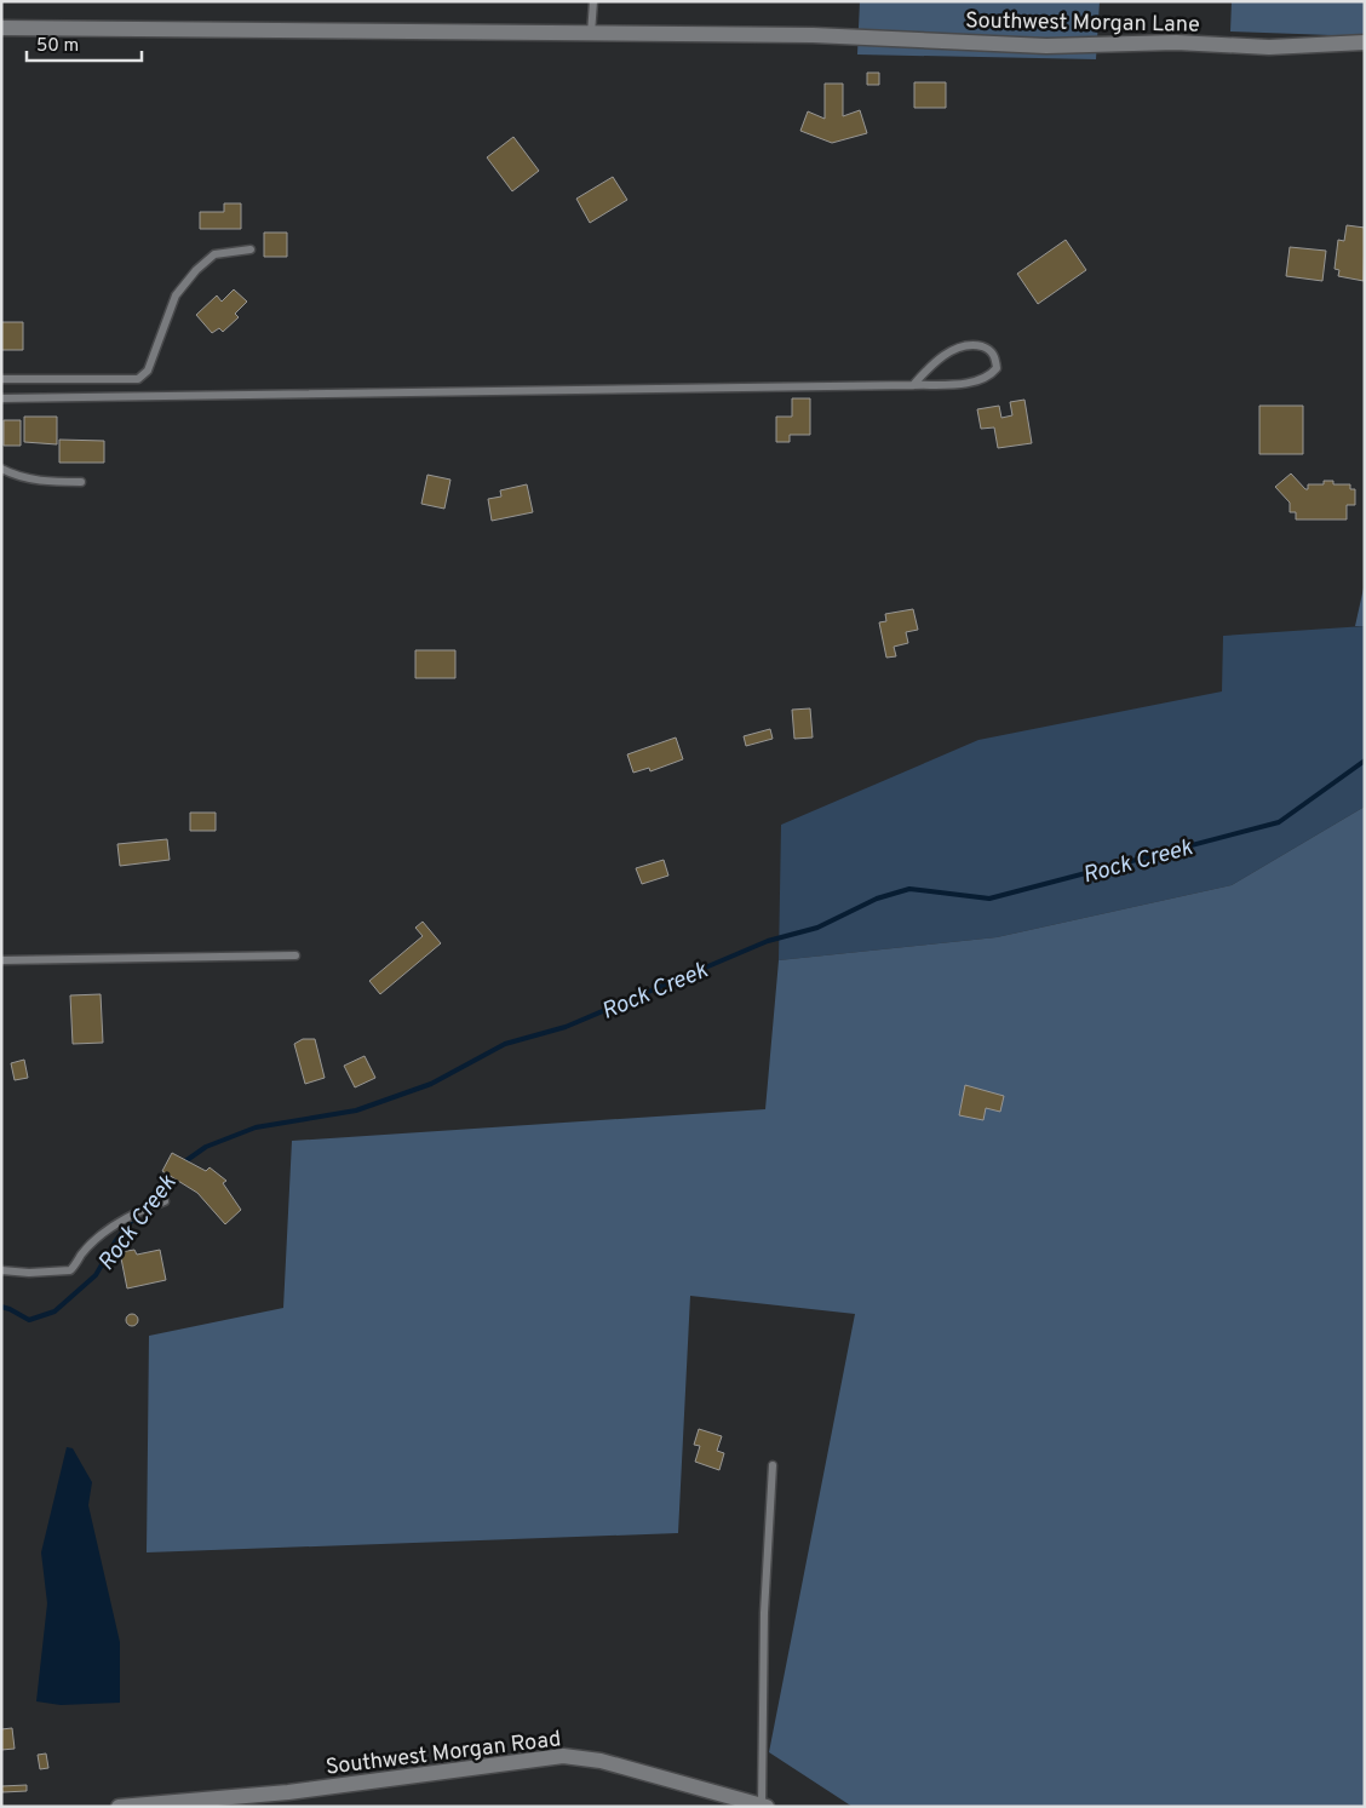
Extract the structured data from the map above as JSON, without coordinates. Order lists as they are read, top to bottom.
{
  "streets": {
    "street": ["Southwest Morgan Lane", "Southwest Morgan Road"]
  },
  "water": ["Rock Creek"],
  "scale_bar": "50 m"
}
